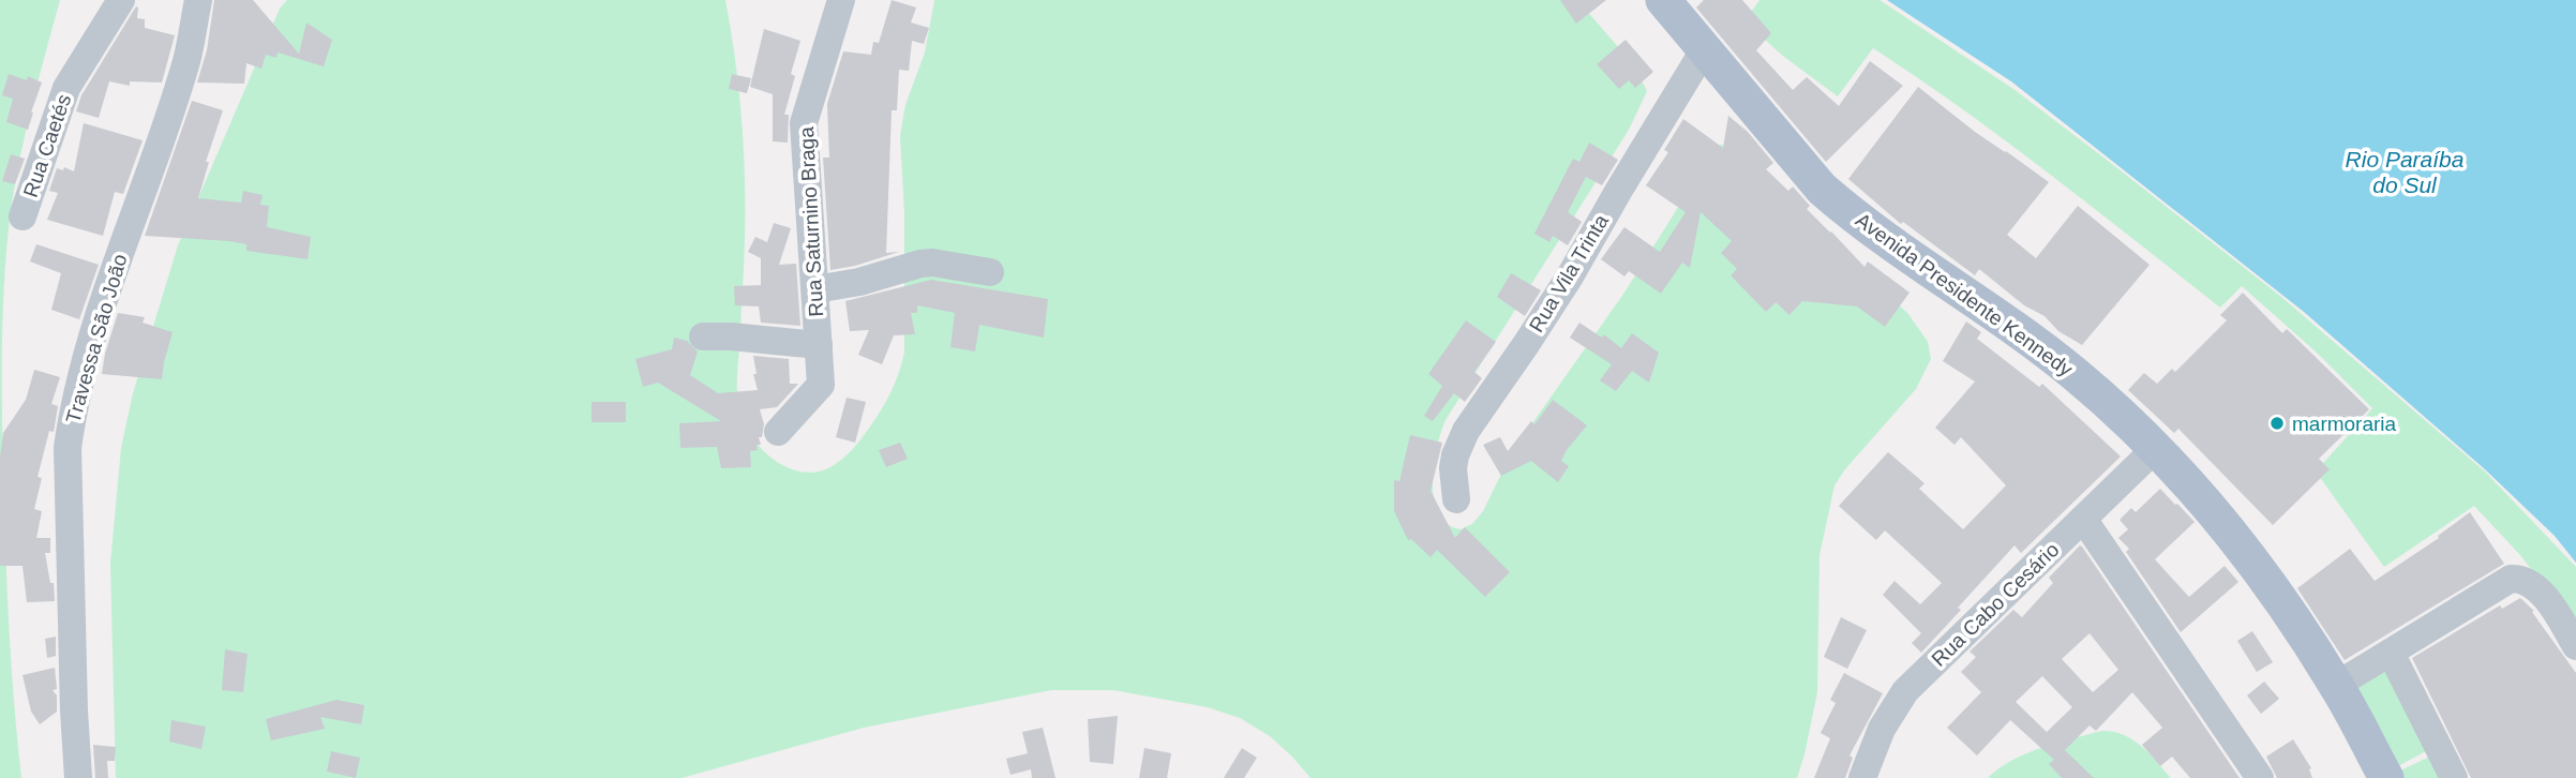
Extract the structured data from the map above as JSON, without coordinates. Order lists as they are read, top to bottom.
{
  "streets": {
    "main road": ["Avenida Presidente Kennedy"],
    "street": [
      "Rua Caetés",
      "Rua Saturnino Braga",
      "Rua Vila Trinta",
      "Travessa São João",
      "Rua Cabo Cesário"
    ]
  },
  "crossings": [
    ["Rua Vila Trinta", "Avenida Presidente Kennedy"],
    ["Avenida Presidente Kennedy", "Rua Cabo Cesário"]
  ],
  "water": ["Rio Paraíba do Sul"],
  "places": ["marmoraria"]
}
